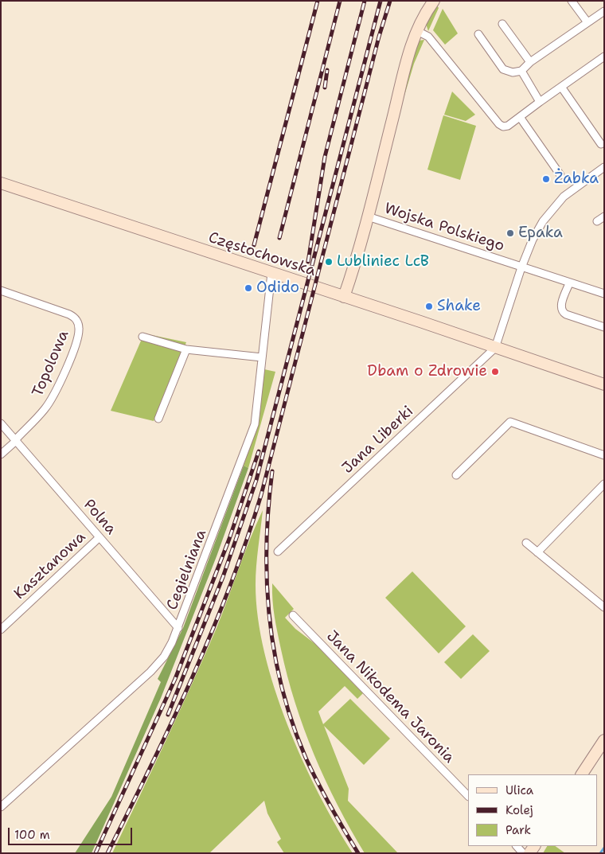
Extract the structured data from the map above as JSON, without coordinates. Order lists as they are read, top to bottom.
{
  "streets": {
    "main road": ["Częstochowska"],
    "street": [
      "Wojska Polskiego",
      "Topolowa",
      "Jana Liberki",
      "Polna",
      "Kasztanowa",
      "Cegielniana",
      "Jana Nikodema Jaronia"
    ]
  },
  "crossings": [
    ["Częstochowska", "Jana Liberki"],
    ["Częstochowska", "Cegielniana"],
    ["Topolowa", "Polna"],
    ["Polna", "Kasztanowa"],
    ["Polna", "Cegielniana"]
  ],
  "places": [
    "Żabka",
    "Epaka",
    "Lubliniec LcB",
    "Odido",
    "Shake",
    "Dbam o Zdrowie"
  ],
  "legend": ["Ulica", "Kolej", "Park"],
  "scale_bar": "100 m"
}
